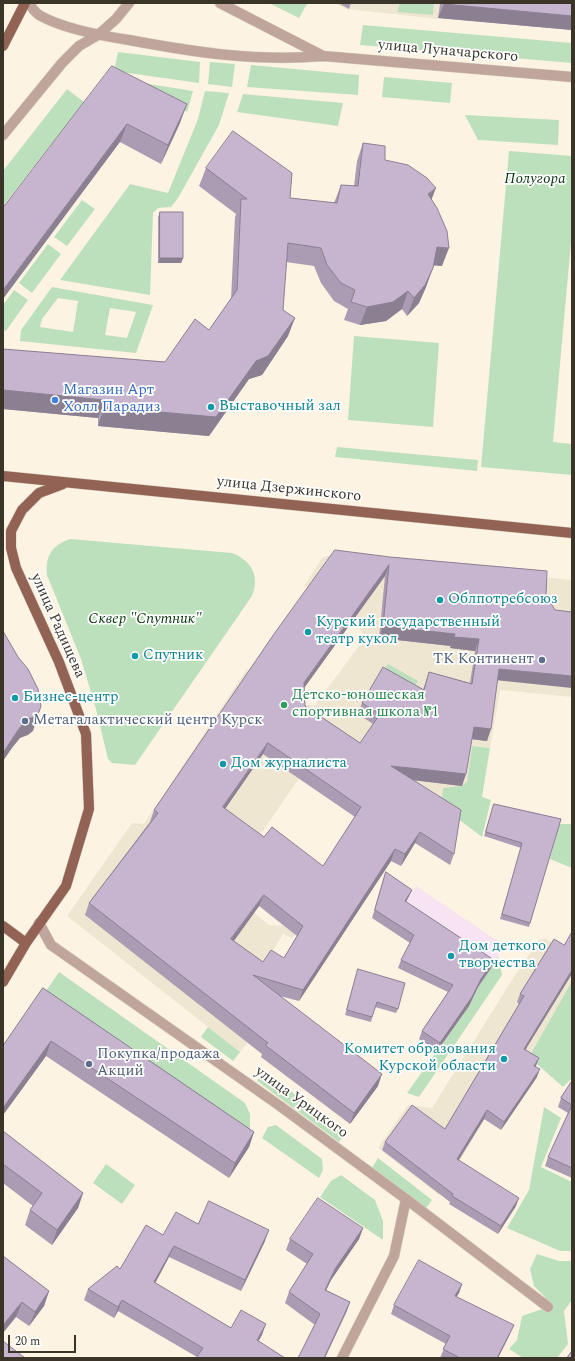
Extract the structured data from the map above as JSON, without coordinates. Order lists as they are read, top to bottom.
{
  "streets": {
    "main road": ["улица Дзержинского", "улица Радищева"],
    "street": ["улица Луначарского", "улица Урицкого"]
  },
  "crossings": [
    ["улица Дзержинского", "улица Радищева"],
    ["улица Радищева", "улица Урицкого"]
  ],
  "parks": ["Полугора", "Сквер \"Спутник\""],
  "places": [
    "Магазин Арт Холл Парадиз",
    "Выставочный зал",
    "Облпотребсоюз",
    "Курский государственный театр кукол",
    "Спутник",
    "ТК Континент",
    "Бизнес-центр",
    "Детско-юношеская спортивная школа №1",
    "Метагалактический центр Курск",
    "Дом журналиста",
    "Дом деткого творчества",
    "Комитет образования Курской области",
    "Покупка/продажа Акций"
  ],
  "scale_bar": "20 m"
}
